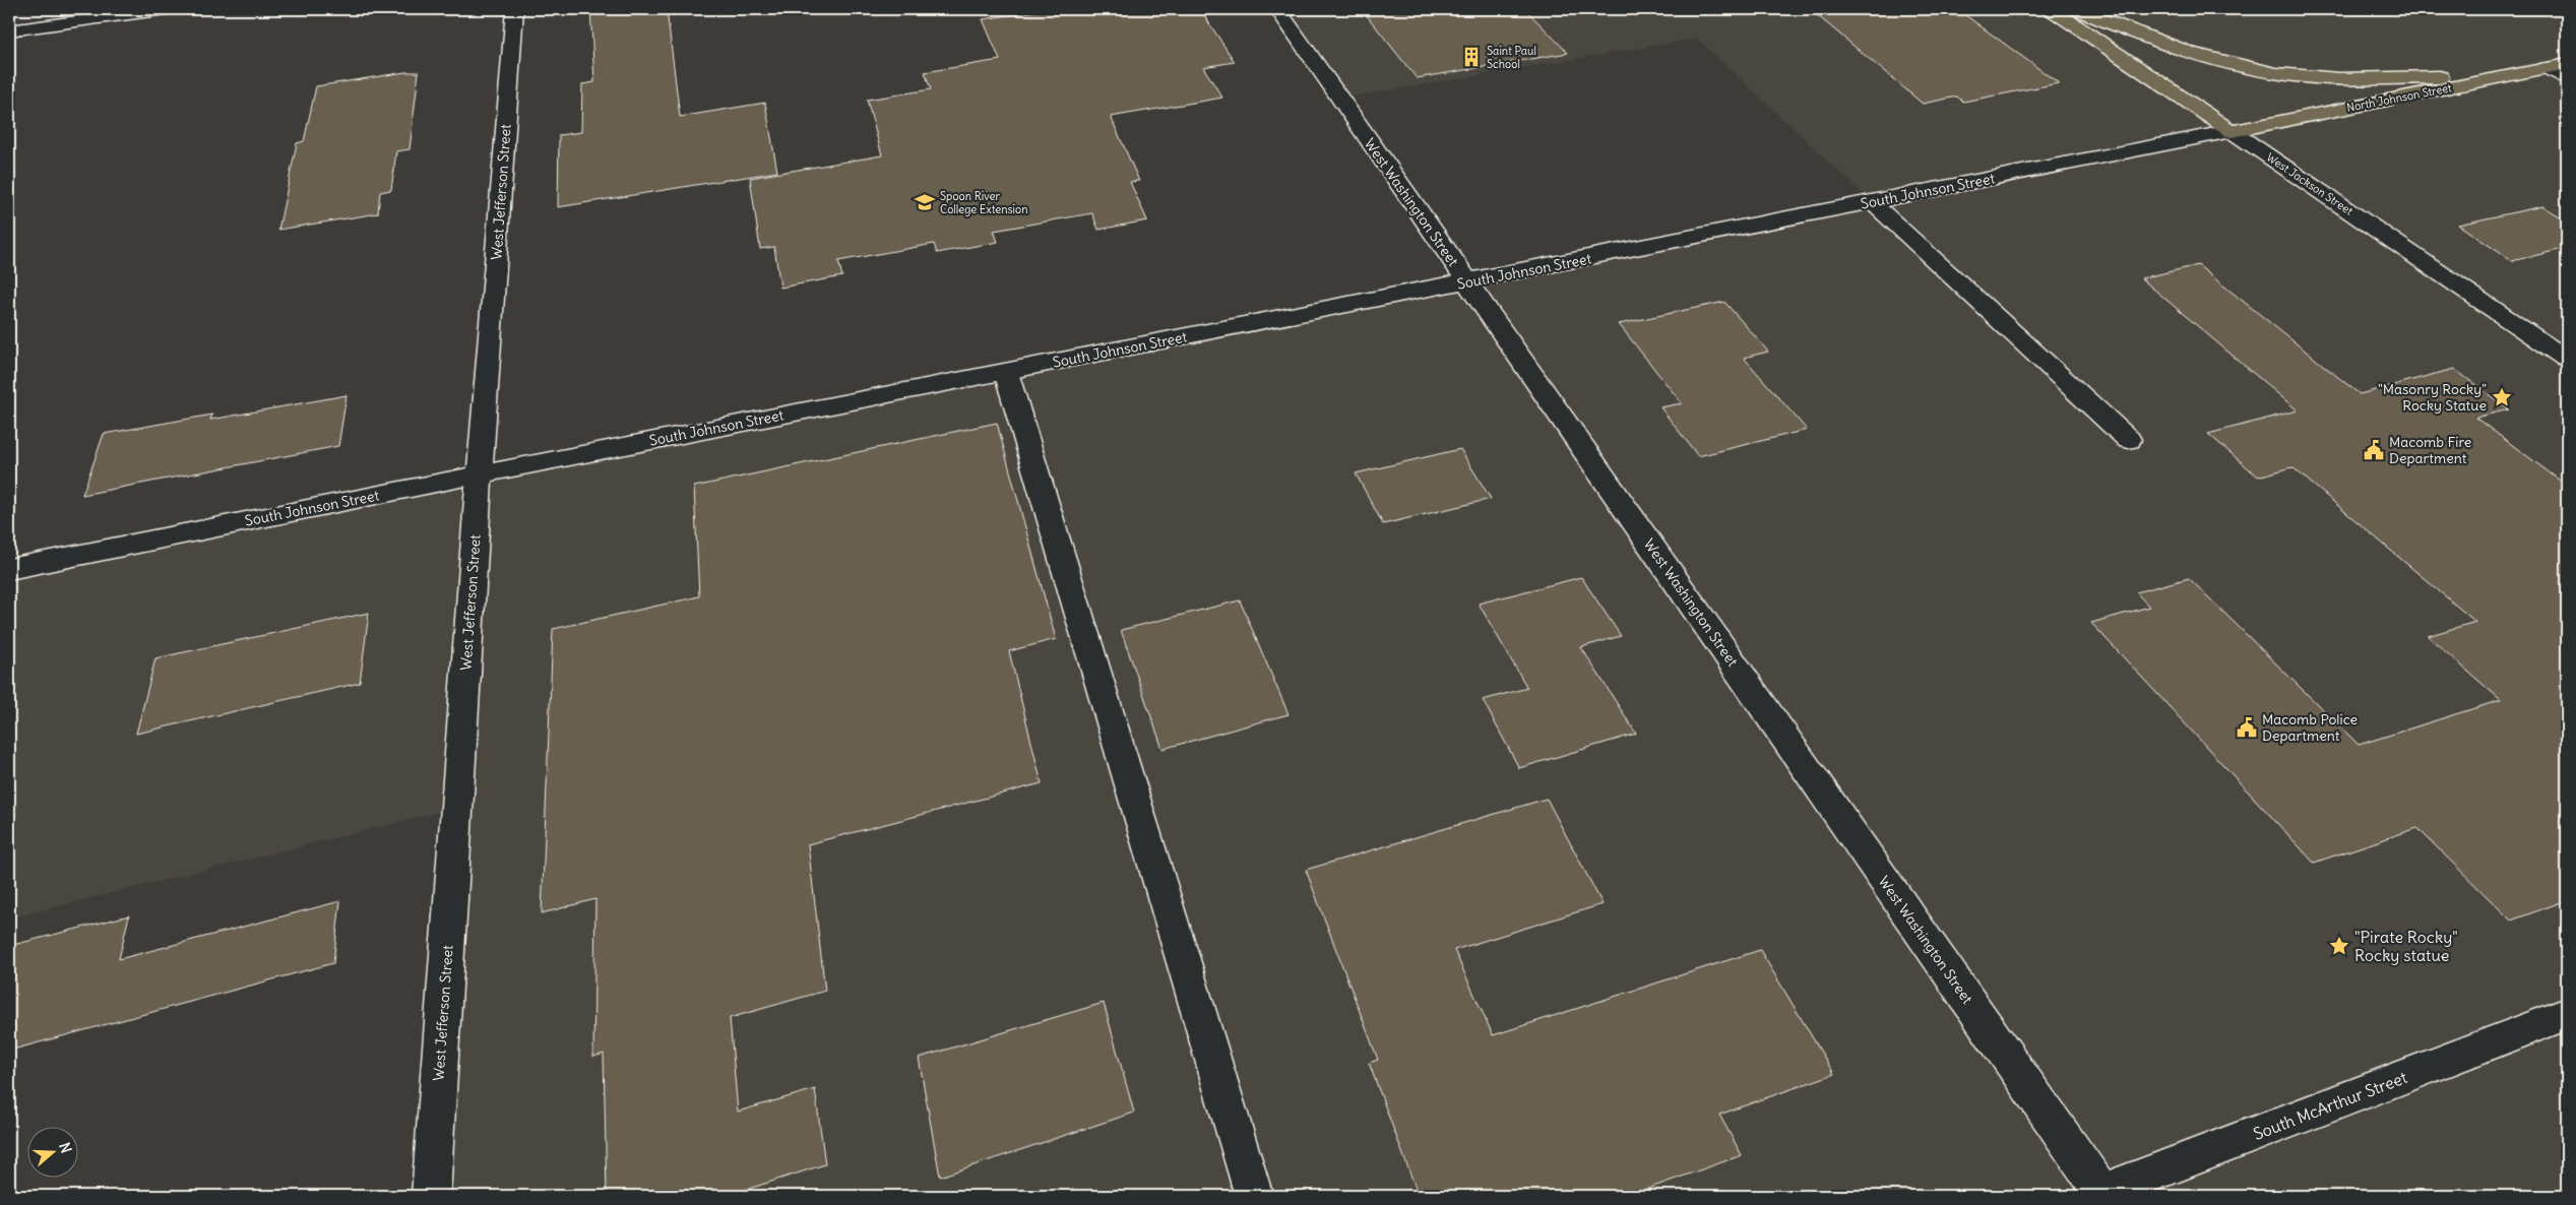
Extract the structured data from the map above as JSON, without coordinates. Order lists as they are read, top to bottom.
{
  "streets": {
    "main road": ["North Johnson Street", "West Jackson Street"],
    "street": [
      "South Johnson Street",
      "West Jefferson Street",
      "West Washington Street",
      "South McArthur Street"
    ]
  },
  "crossings": [
    ["North Johnson Street", "West Jackson Street"],
    ["North Johnson Street", "South Johnson Street"],
    ["West Jackson Street", "South Johnson Street"],
    ["South Johnson Street", "West Jefferson Street"],
    ["South Johnson Street", "West Washington Street"],
    ["West Washington Street", "South McArthur Street"]
  ],
  "places": {
    "building": ["Saint Paul School"],
    "school or university": ["Spoon River College Extension"],
    "place": ["\"Masonry Rocky\" Rocky Statue", "\"Pirate Rocky\" Rocky statue"],
    "public building": ["Macomb Fire Department", "Macomb Police Department"]
  },
  "north": "right"
}
